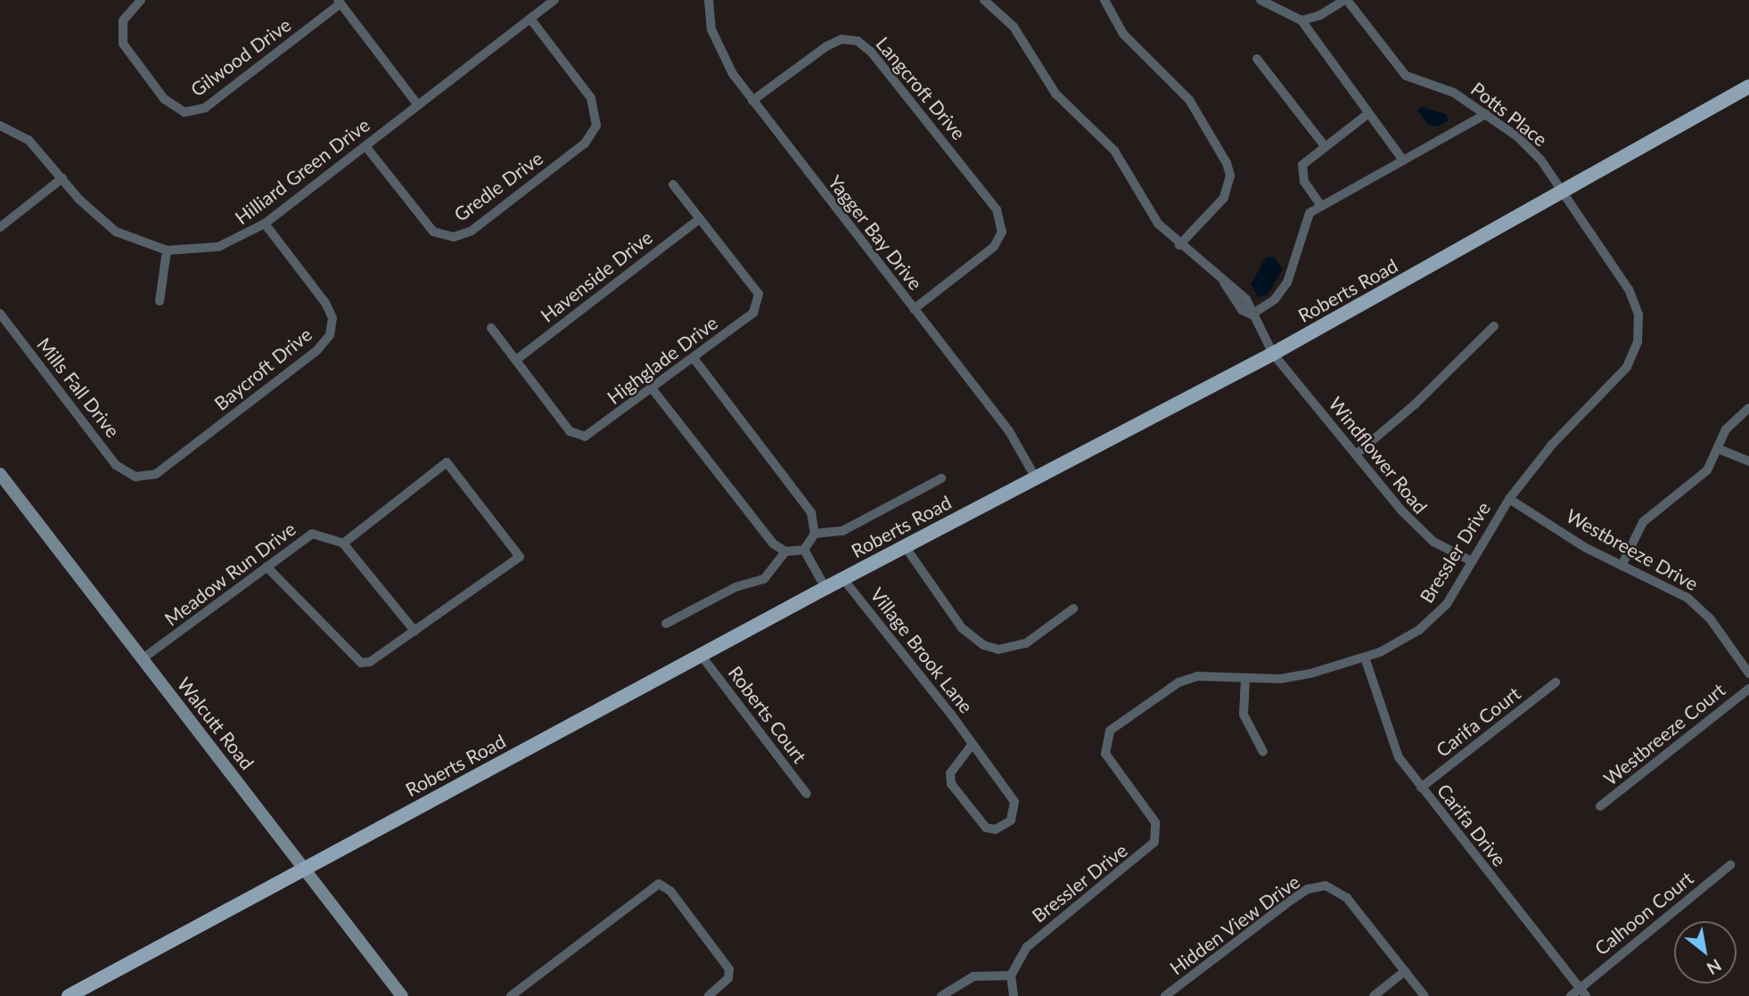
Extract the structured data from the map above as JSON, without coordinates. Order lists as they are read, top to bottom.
{
  "streets": {
    "main road": ["Roberts Road"],
    "street": [
      "Gilwood Drive",
      "Langcroft Drive",
      "Potts Place",
      "Hilliard Green Drive",
      "Gredle Drive",
      "Yagger Bay Drive",
      "Havenside Drive",
      "Highglade Drive",
      "Baycroft Drive",
      "Mills Fall Drive",
      "Windflower Road",
      "Westbreeze Drive",
      "Bressler Drive",
      "Meadow Run Drive",
      "Village Brook Lane",
      "Roberts Court",
      "Carifa Court",
      "Walcutt Road",
      "Westbreeze Court",
      "Carifa Drive",
      "Calhoon Court",
      "Hidden View Drive"
    ]
  },
  "crossings": [
    ["Langcroft Drive", "Yagger Bay Drive"],
    ["Potts Place", "Roberts Road"],
    ["Potts Place", "Bressler Drive"],
    ["Hilliard Green Drive", "Gredle Drive"],
    ["Hilliard Green Drive", "Baycroft Drive"],
    ["Yagger Bay Drive", "Roberts Road"],
    ["Havenside Drive", "Highglade Drive"],
    ["Roberts Road", "Windflower Road"],
    ["Roberts Road", "Bressler Drive"],
    ["Roberts Road", "Village Brook Lane"],
    ["Roberts Road", "Roberts Court"],
    ["Roberts Road", "Walcutt Road"],
    ["Baycroft Drive", "Mills Fall Drive"],
    ["Windflower Road", "Bressler Drive"],
    ["Westbreeze Drive", "Bressler Drive"],
    ["Bressler Drive", "Carifa Drive"],
    ["Meadow Run Drive", "Walcutt Road"],
    ["Carifa Court", "Carifa Drive"],
    ["Carifa Drive", "Calhoon Court"]
  ],
  "north": "bottom right"
}
